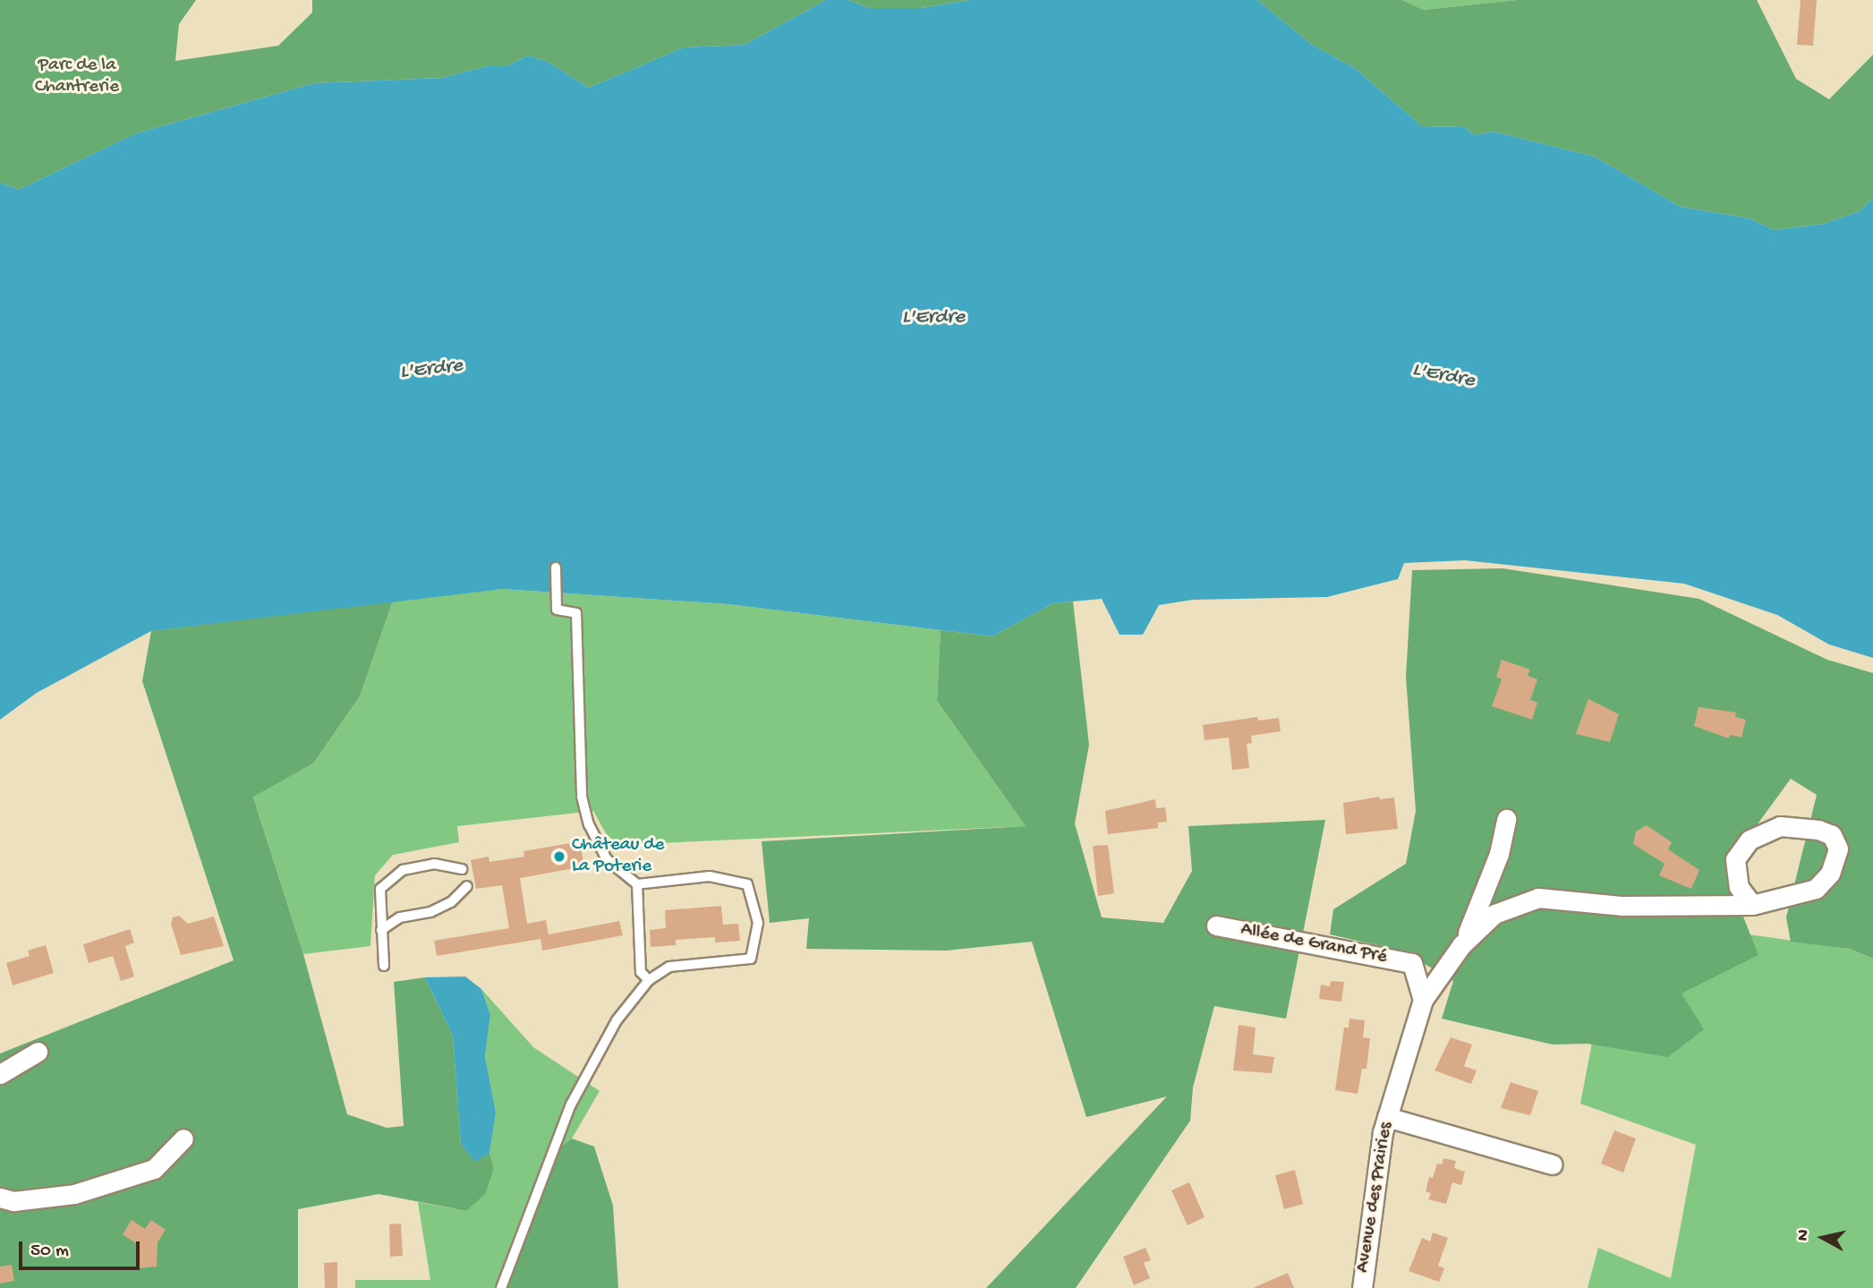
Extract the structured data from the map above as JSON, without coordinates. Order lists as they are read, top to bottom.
{
  "streets": {
    "street": ["Allée de Grand Pré", "Avenue des Prairies"]
  },
  "crossings": [
    ["Allée de Grand Pré", "Avenue des Prairies"]
  ],
  "water": ["L'Erdre"],
  "parks": ["Parc de la Chantrerie"],
  "places": ["Château de La Poterie"],
  "scale_bar": "50 m",
  "north": "left"
}
